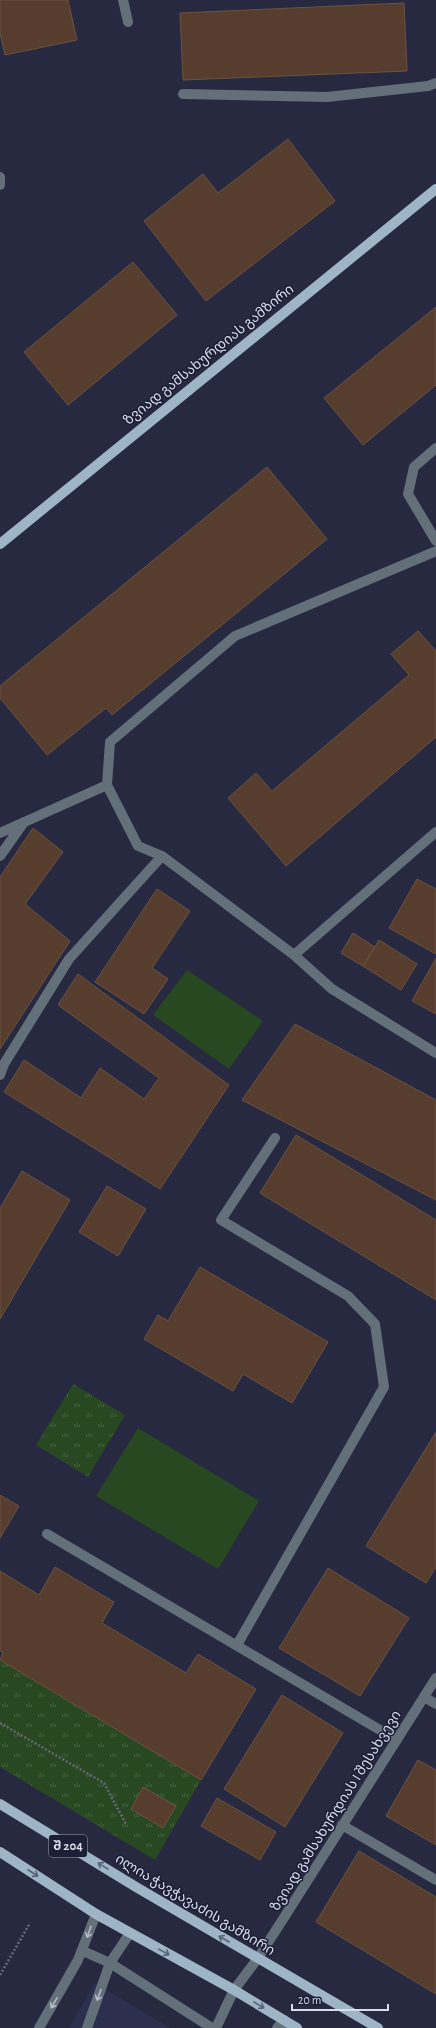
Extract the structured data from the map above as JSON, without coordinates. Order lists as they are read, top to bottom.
{
  "streets": {
    "main road": ["ზვიად გამსახურდიას გამზირი", "შ 204", "ილია ჭავჭავაძის გამზირი"],
    "street": ["ზვიად გამსახურდიას I შესახვევი"]
  },
  "crossings": [
    ["ზვიად გამსახურდიას I შესახვევი", "ილია ჭავჭავაძის გამზირი"]
  ],
  "scale_bar": "20 m"
}
